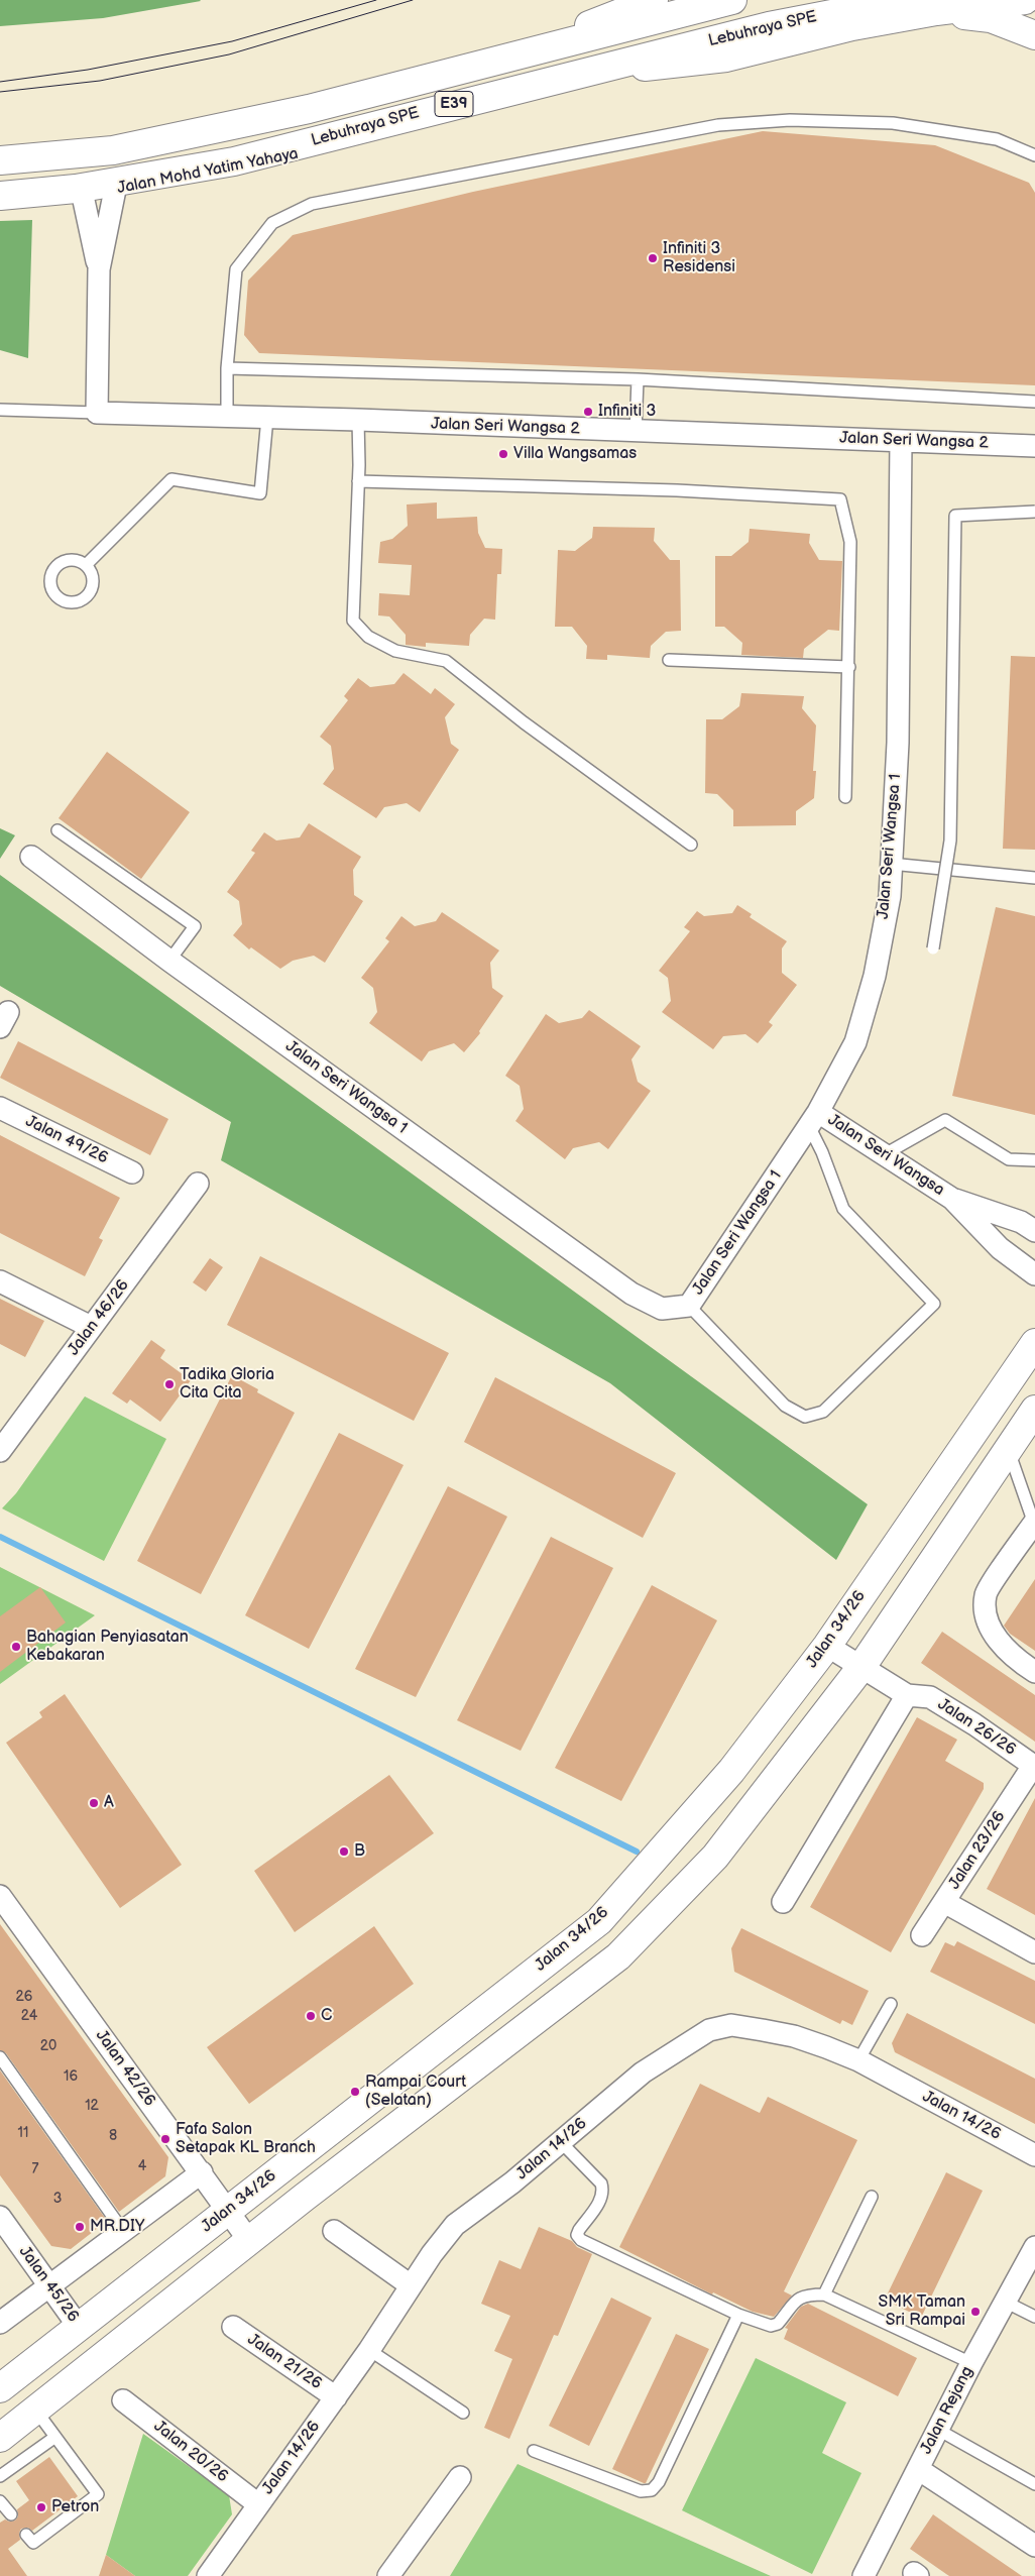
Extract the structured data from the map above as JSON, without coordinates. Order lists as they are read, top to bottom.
{
  "streets": {
    "main road": [
      "Lebuhraya SPE",
      "E39",
      "Jalan Mohd Yatim Yahaya",
      "Jalan 34/26"
    ],
    "street": [
      "Jalan Seri Wangsa 2",
      "Jalan Seri Wangsa 1",
      "Jalan 49/26",
      "Jalan Seri Wangsa",
      "Jalan 46/26",
      "Jalan 26/26",
      "Jalan 23/26",
      "Jalan 42/26",
      "Jalan 14/26",
      "Jalan 45/26",
      "Jalan 21/26",
      "Jalan Rejang",
      "Jalan 20/26"
    ]
  },
  "crossings": [
    ["Jalan Seri Wangsa 2", "Jalan Seri Wangsa 1"],
    ["Jalan Seri Wangsa 1", "Jalan Seri Wangsa"],
    ["Jalan 34/26", "Jalan 26/26"],
    ["Jalan 34/26", "Jalan 42/26"],
    ["Jalan 34/26", "Jalan 45/26"],
    ["Jalan 26/26", "Jalan 23/26"],
    ["Jalan 14/26", "Jalan 21/26"],
    ["Jalan 14/26", "Jalan 20/26"]
  ],
  "places": [
    "Infiniti 3 Residensi",
    "Infiniti 3",
    "Villa Wangsamas",
    "Tadika Gloria Cita Cita",
    "Bahagian Penyiasatan Kebakaran",
    "A",
    "B",
    "C",
    "Rampai Court (Selatan)",
    "Fafa Salon Setapak KL Branch",
    "MR.DIY",
    "SMK Taman Sri Rampai",
    "Petron"
  ],
  "house_numbers": [
    "26",
    "24",
    "20",
    "16",
    "12",
    "11",
    "8",
    "4",
    "7",
    "3"
  ]
}
